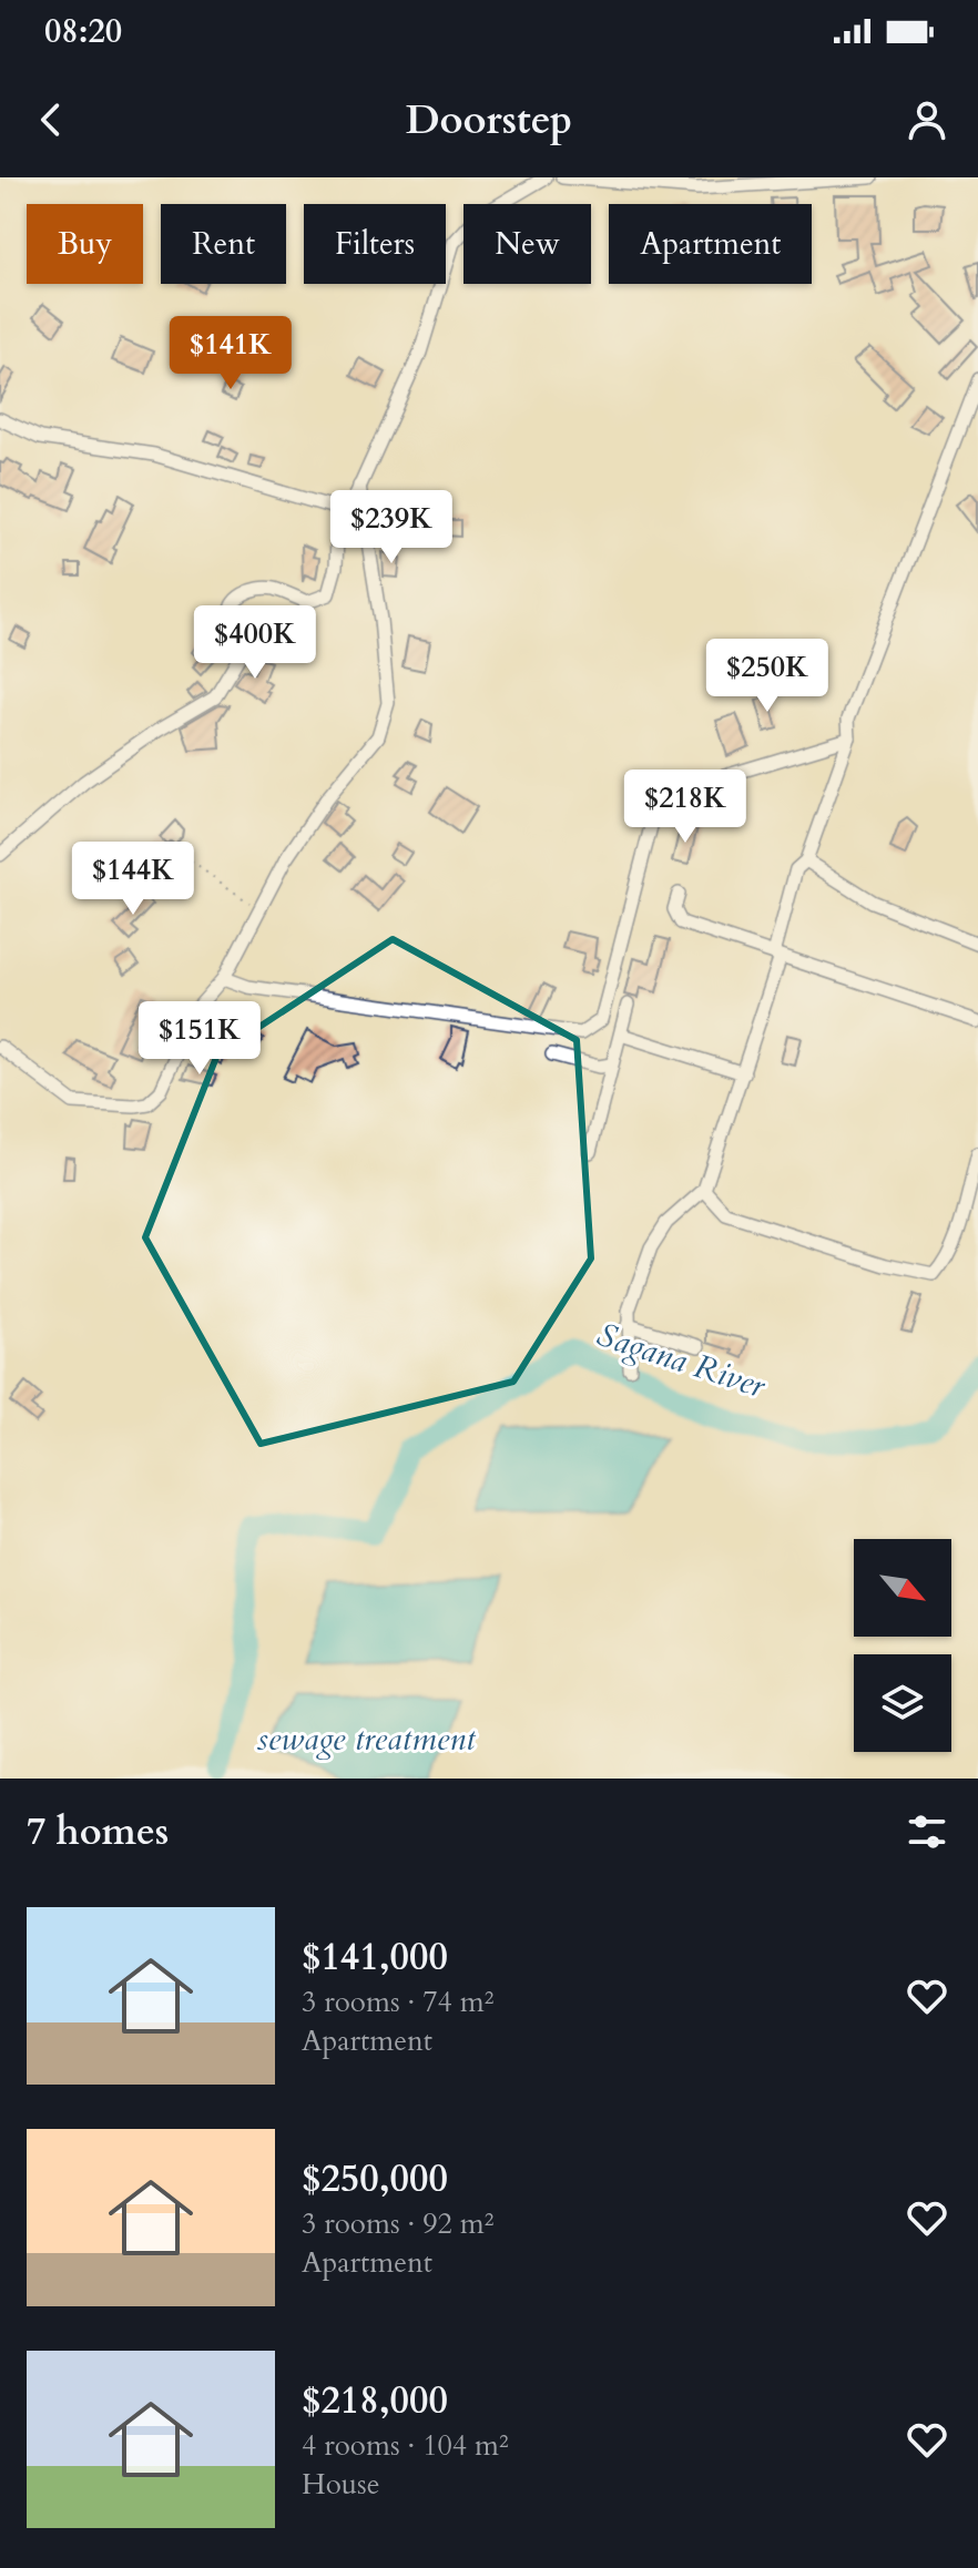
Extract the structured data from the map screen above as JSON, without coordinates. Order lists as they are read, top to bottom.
{
  "water": ["Sagana River", "sewage treatment"],
  "north": "bottom right",
  "page": {
    "status": "08:20",
    "header": "Doorstep",
    "chip": [
      "Buy",
      "Rent",
      "Filters",
      "New",
      "Apartment"
    ],
    "price": [
      "$141K",
      "$239K",
      "$400K",
      "$250K",
      "$218K",
      "$144K",
      "$151K"
    ],
    "heading": "7 homes",
    "list": [
      {
        "name": "$141,000",
        "note": "3 rooms · 74 m² · Apartment"
      },
      {
        "name": "$250,000",
        "note": "3 rooms · 92 m² · Apartment"
      },
      {
        "name": "$218,000",
        "note": "4 rooms · 104 m² · House"
      }
    ]
  }
}
